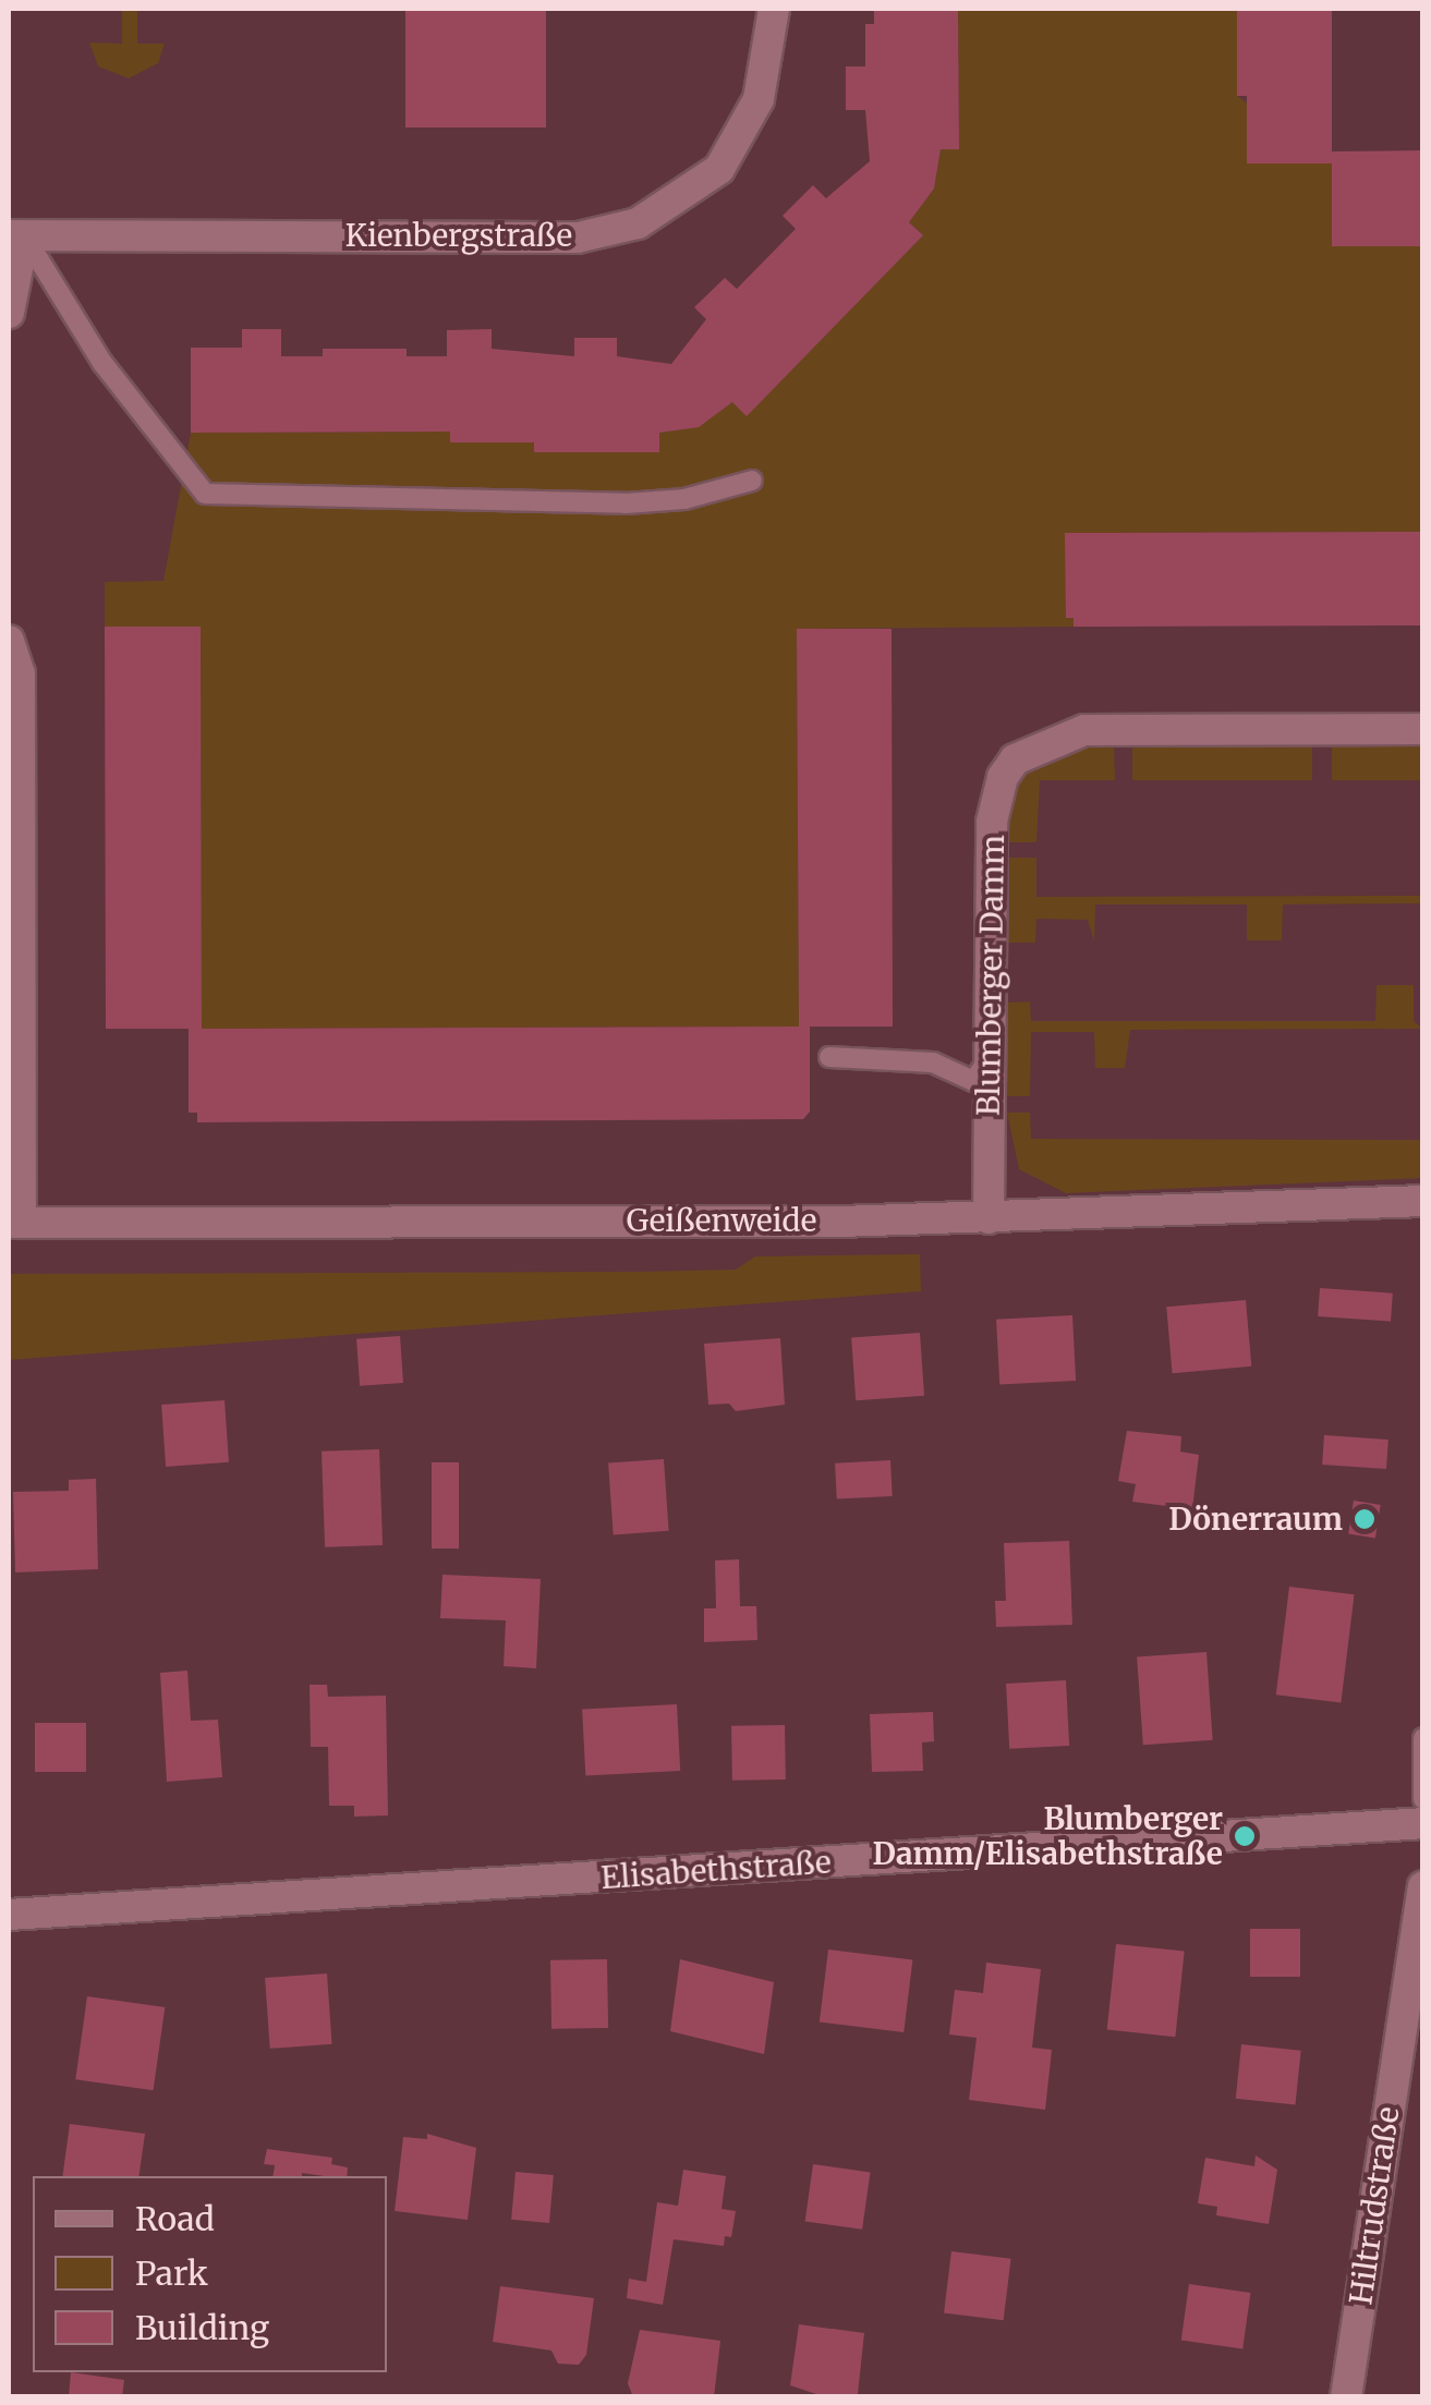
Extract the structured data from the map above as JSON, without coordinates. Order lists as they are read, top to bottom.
{
  "streets": {
    "street": [
      "Kienbergstraße",
      "Blumberger Damm",
      "Geißenweide",
      "Elisabethstraße",
      "Hiltrudstraße"
    ]
  },
  "crossings": [
    ["Blumberger Damm", "Geißenweide"]
  ],
  "places": ["Dönerraum", "Blumberger Damm/Elisabethstraße"],
  "legend": ["Road", "Park", "Building"]
}
